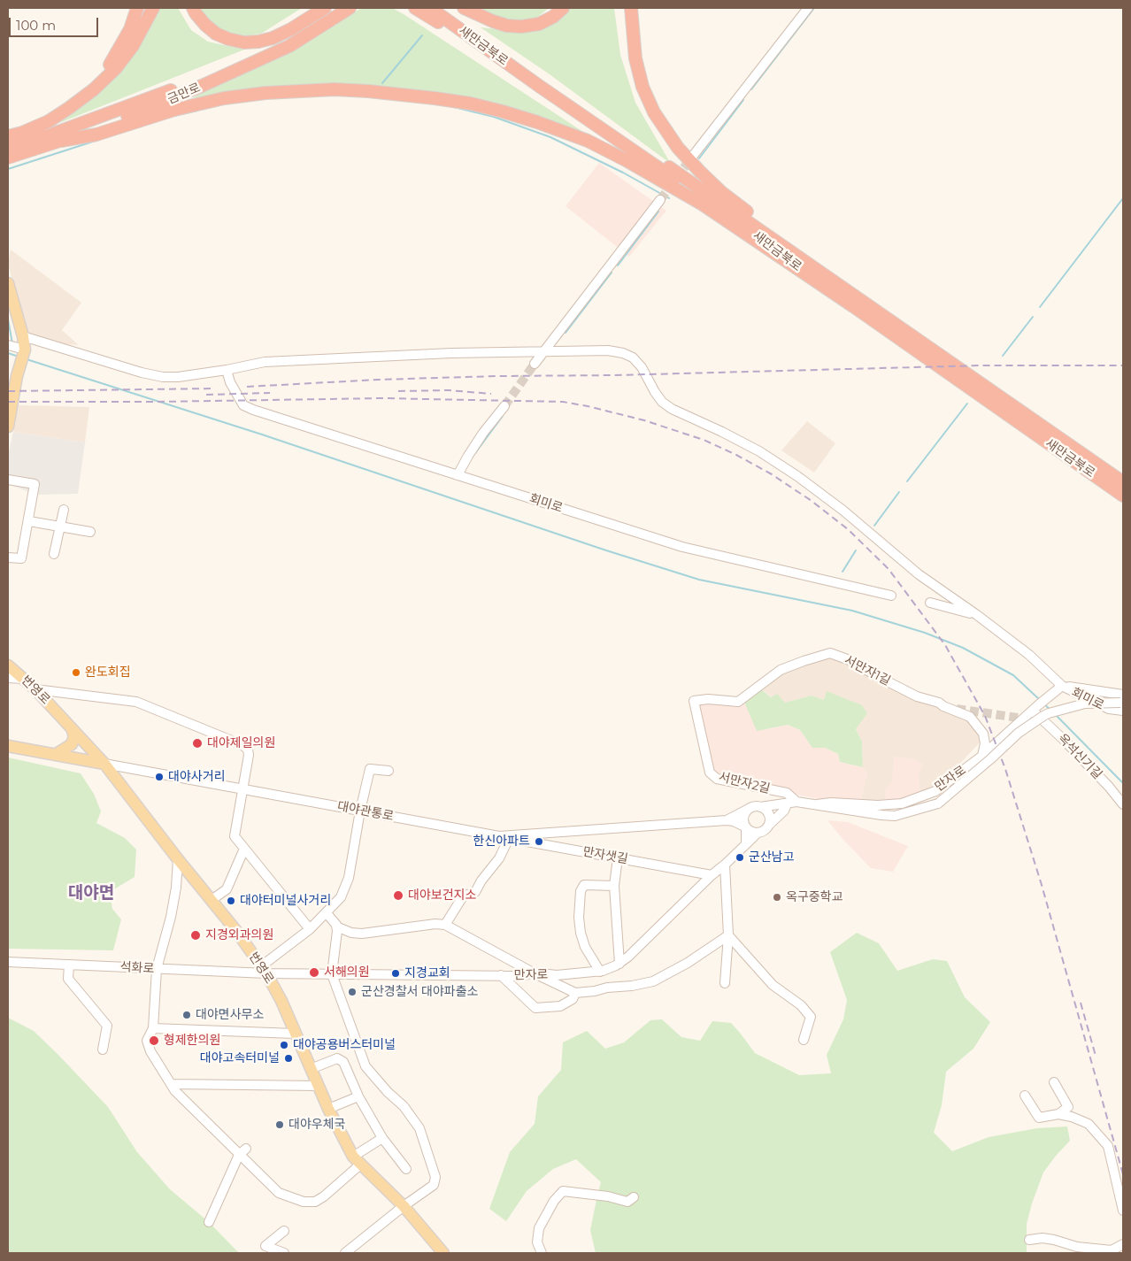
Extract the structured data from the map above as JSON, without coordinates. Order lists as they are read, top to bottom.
{
  "streets": {
    "highway": ["새만금북로", "금만로"],
    "main road": ["번영로", "대야관통로"],
    "street": [
      "회미로",
      "서만자1길",
      "옥석신기길",
      "만자로",
      "서만자2길",
      "만자샛길",
      "석화로"
    ]
  },
  "crossings": [
    ["회미로", "만자로"],
    ["서만자1길", "만자로"],
    ["서만자1길", "서만자2길"],
    ["번영로", "만자로"],
    ["번영로", "대야관통로"],
    ["번영로", "석화로"],
    ["옥석신기길", "만자로"],
    ["만자로", "서만자2길"],
    ["만자로", "만자샛길"],
    ["만자로", "석화로"],
    ["대야관통로", "만자샛길"]
  ],
  "districts": ["대야면"],
  "places": [
    "완도회집",
    "대야제일의원",
    "대야사거리",
    "한신아파트",
    "군산남고",
    "대야보건지소",
    "옥구중학교",
    "대야터미널사거리",
    "지경외과의원",
    "서해의원",
    "지경교회",
    "군산경찰서 대야파출소",
    "대야면사무소",
    "형제한의원",
    "대야공용버스터미널",
    "대야고속터미널",
    "대야우체국"
  ],
  "scale_bar": "100 m"
}
